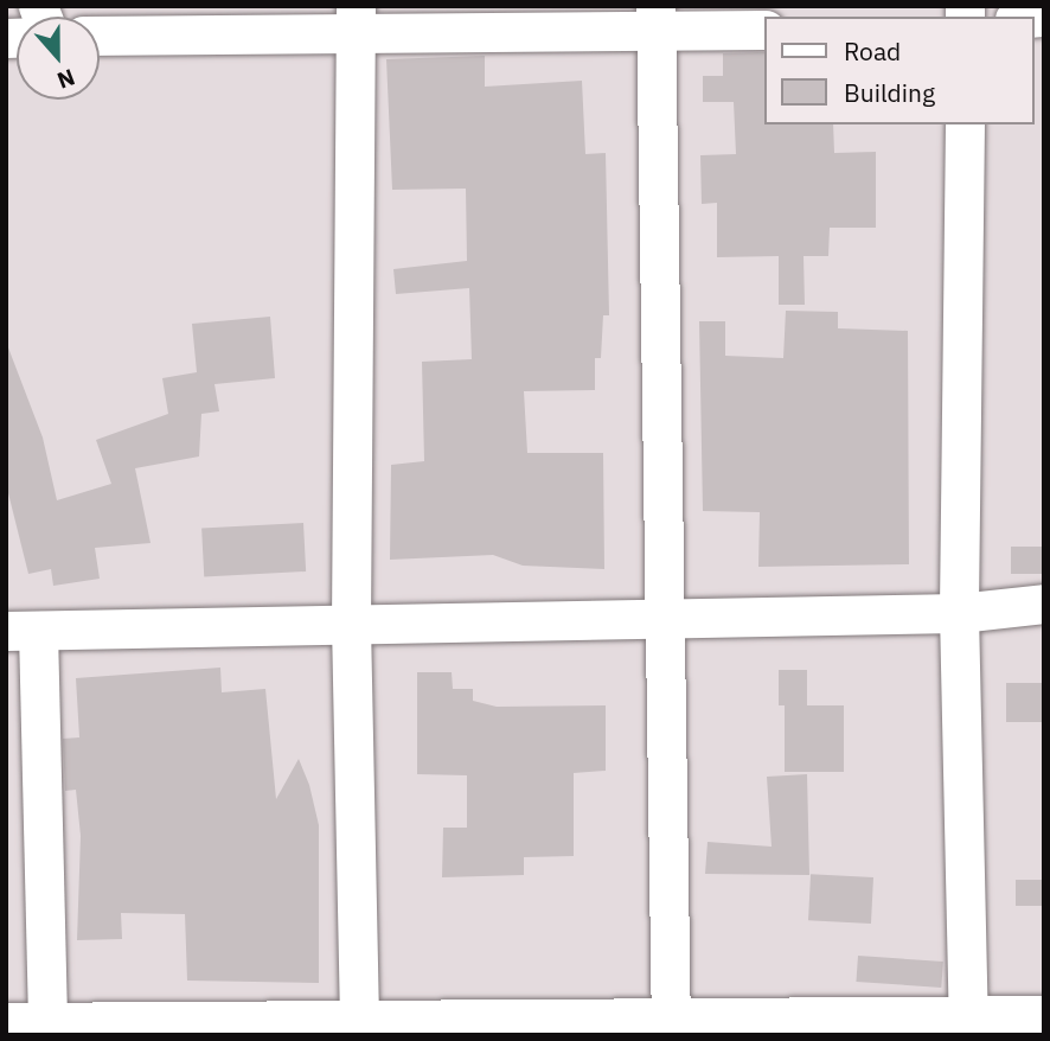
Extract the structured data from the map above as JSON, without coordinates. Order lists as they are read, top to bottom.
{
  "legend": ["Road", "Building"],
  "north": "bottom"
}
